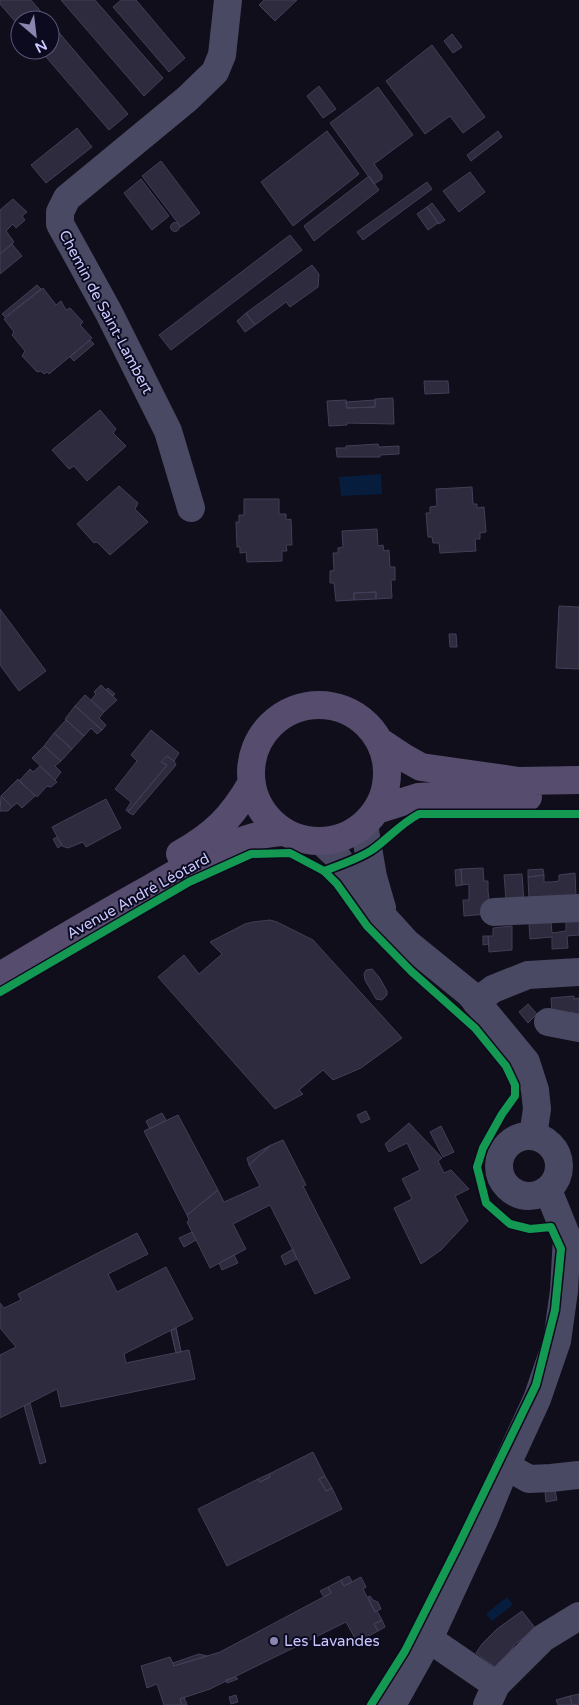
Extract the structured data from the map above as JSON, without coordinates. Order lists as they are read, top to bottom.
{
  "streets": {
    "main road": ["Avenue André Léotard"],
    "street": ["Chemin de Saint-Lambert"]
  },
  "places": ["Les Lavandes"],
  "north": "bottom right"
}
